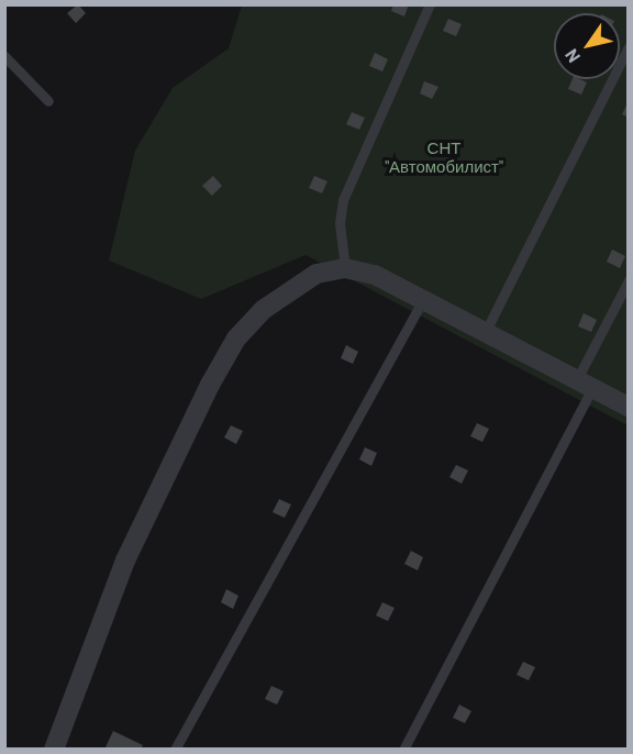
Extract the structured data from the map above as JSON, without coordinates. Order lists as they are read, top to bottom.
{
  "parks": ["СНТ \"Автомобилист\""],
  "north": "bottom left"
}
